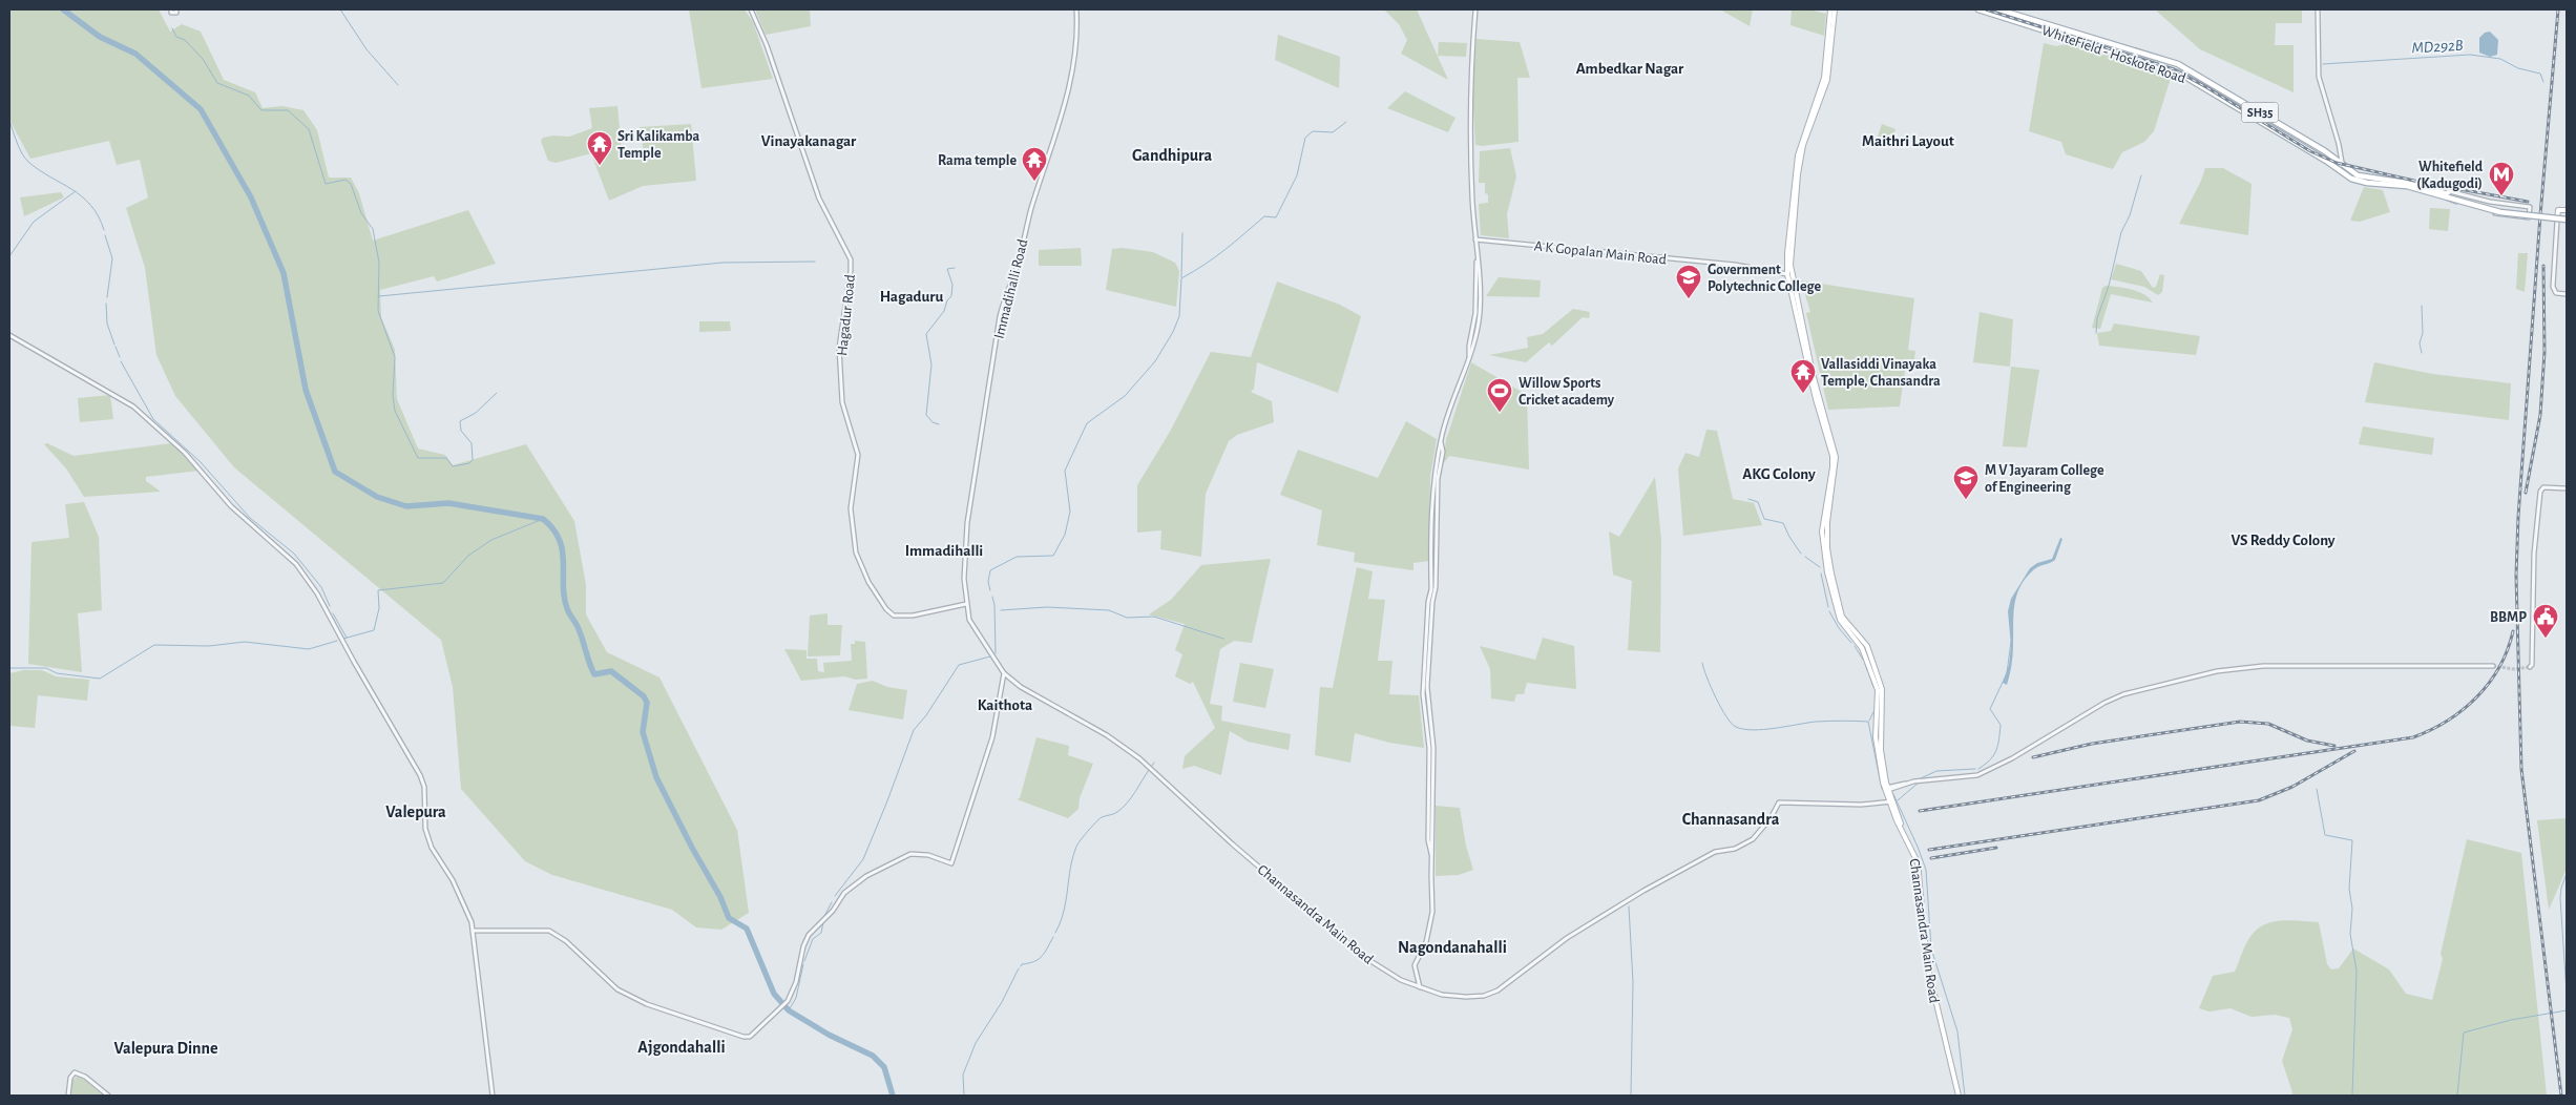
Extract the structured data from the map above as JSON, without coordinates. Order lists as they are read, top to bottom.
{
  "streets": {
    "main road": ["WhiteField - Hoskote Road", "SH35", "Channasandra Main Road"],
    "street": ["A K Gopalan Main Road", "Immadihalli Road", "Hagadur Road"]
  },
  "crossings": [
    ["WhiteField - Hoskote Road", "SH35"],
    ["A K Gopalan Main Road", "Channasandra Main Road"],
    ["Immadihalli Road", "Hagadur Road"],
    ["Immadihalli Road", "Channasandra Main Road"],
    ["Hagadur Road", "Channasandra Main Road"]
  ],
  "districts": [
    "Ambedkar Nagar",
    "Vinayakanagar",
    "Maithri Layout",
    "Gandhipura",
    "Hagaduru",
    "AKG Colony",
    "VS Reddy Colony",
    "Immadihalli",
    "Kaithota",
    "Valepura",
    "Channasandra",
    "Nagondanahalli",
    "Ajgondahalli",
    "Valepura Dinne"
  ],
  "water": ["MD292B"],
  "places": {
    "temple": ["Sri Kalikamba Temple", "Rama temple", "Vallasiddi Vinayaka Temple, Chansandra"],
    "metro station": ["Whitefield (Kadugodi)"],
    "school or university": ["Government Polytechnic College", "M V Jayaram College of Engineering"],
    "sports": ["Willow Sports Cricket academy"],
    "public building": ["BBMP"]
  }
}
